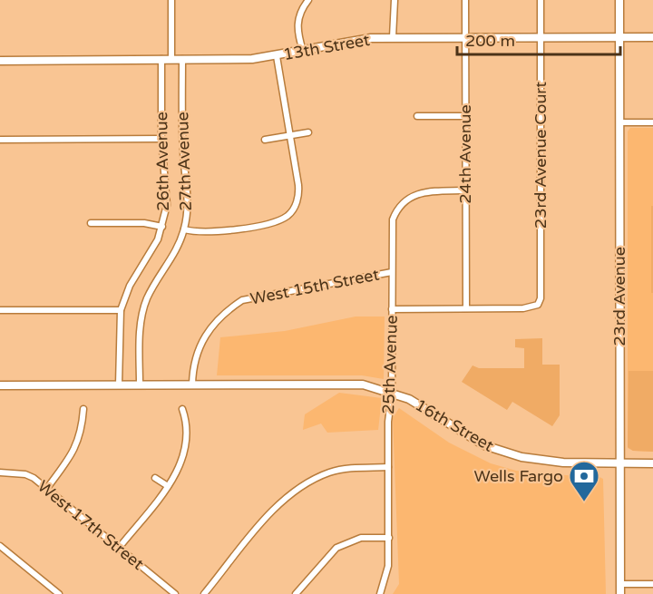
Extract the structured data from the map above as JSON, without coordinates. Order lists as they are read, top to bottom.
{
  "streets": {
    "main road": ["13th Street", "23rd Avenue", "16th Street"],
    "street": [
      "24th Avenue",
      "23rd Avenue Court",
      "26th Avenue",
      "27th Avenue",
      "West 15th Street",
      "25th Avenue",
      "West 17th Street"
    ]
  },
  "crossings": [
    ["13th Street", "24th Avenue"],
    ["13th Street", "23rd Avenue Court"],
    ["13th Street", "26th Avenue"],
    ["13th Street", "27th Avenue"],
    ["13th Street", "23rd Avenue"],
    ["24th Avenue", "23rd Avenue Court"],
    ["24th Avenue", "25th Avenue"],
    ["26th Avenue", "16th Street"],
    ["27th Avenue", "16th Street"],
    ["West 15th Street", "25th Avenue"],
    ["West 15th Street", "16th Street"],
    ["23rd Avenue", "16th Street"],
    ["25th Avenue", "16th Street"]
  ],
  "places": {
    "bank": ["Wells Fargo"]
  },
  "scale_bar": "200 m"
}
